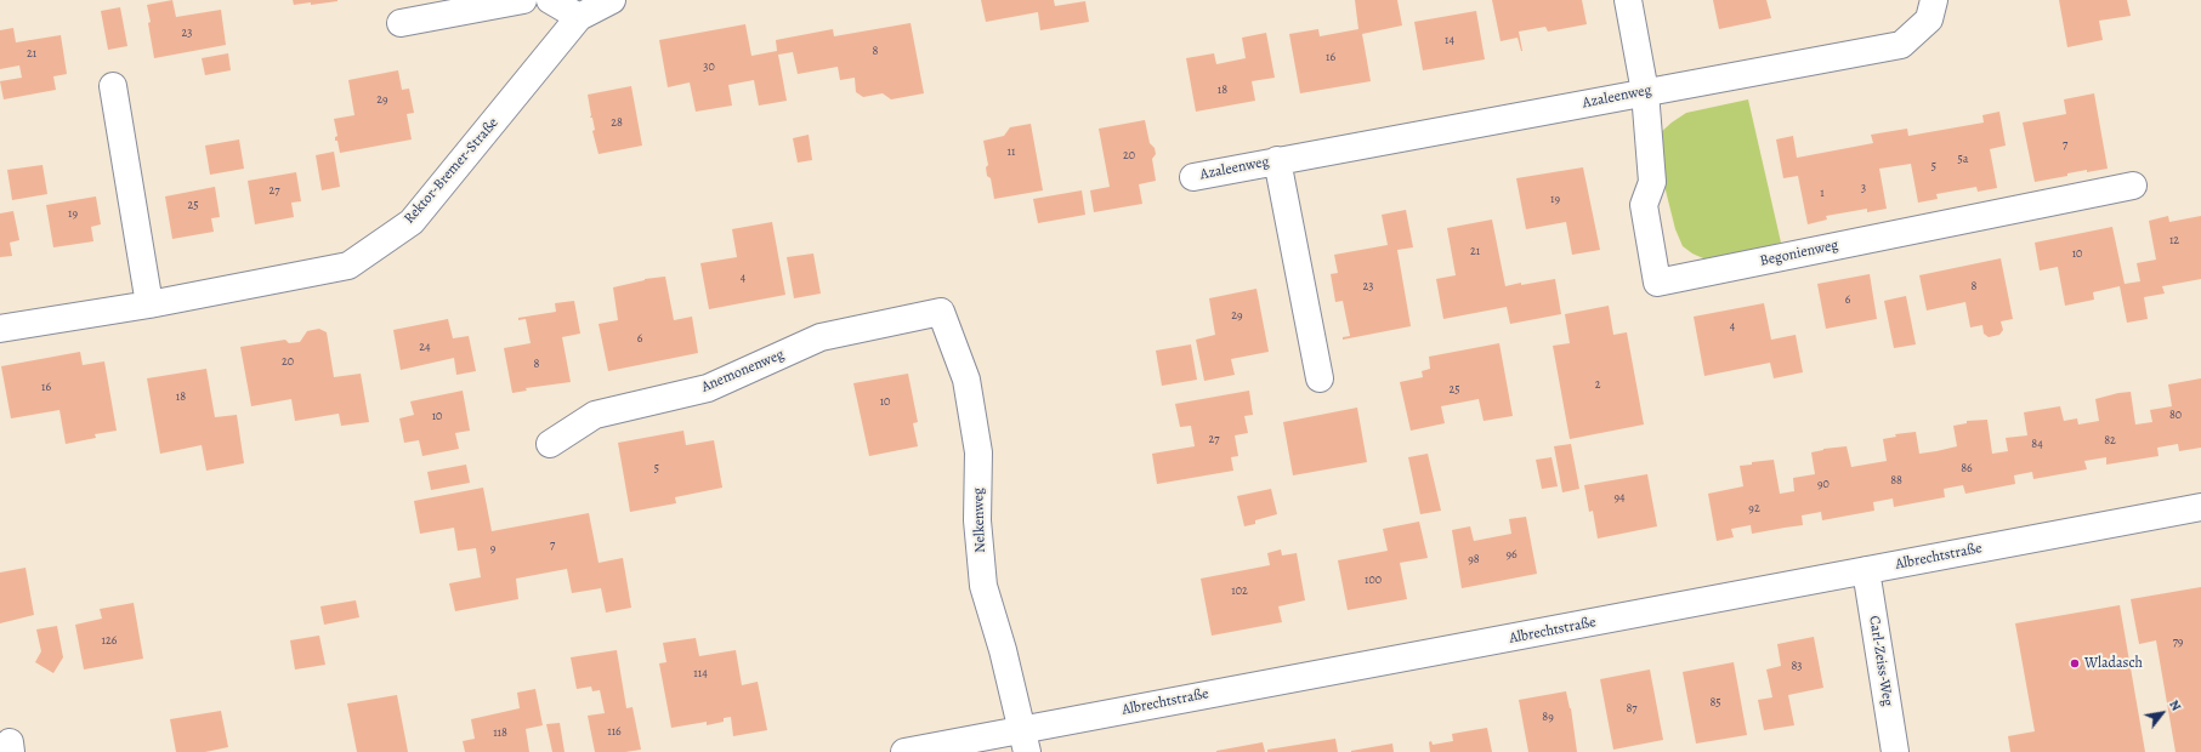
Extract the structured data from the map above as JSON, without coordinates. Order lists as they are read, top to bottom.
{
  "streets": {
    "street": [
      "Azaleenweg",
      "Rektor-Bremer-Straße",
      "Begonienweg",
      "Anemonenweg",
      "Nelkenweg",
      "Albrechtstraße",
      "Carl-Zeiss-Weg"
    ]
  },
  "crossings": [
    ["Azaleenweg", "Begonienweg"],
    ["Anemonenweg", "Nelkenweg"],
    ["Nelkenweg", "Albrechtstraße"],
    ["Albrechtstraße", "Carl-Zeiss-Weg"]
  ],
  "places": ["Wladasch"],
  "house_numbers": [
    "23",
    "14",
    "8",
    "21",
    "16",
    "30",
    "18",
    "29",
    "28",
    "7",
    "11",
    "20",
    "5a",
    "5",
    "3",
    "27",
    "1",
    "19",
    "25",
    "19",
    "12",
    "21",
    "10",
    "4",
    "23",
    "8",
    "6",
    "29",
    "4",
    "6",
    "24",
    "20",
    "8",
    "2",
    "16",
    "25",
    "18",
    "10",
    "80",
    "10",
    "27",
    "82",
    "84",
    "5",
    "86",
    "88",
    "90",
    "94",
    "92",
    "7",
    "9",
    "96",
    "98",
    "100",
    "102",
    "126",
    "79",
    "83",
    "114",
    "85",
    "87",
    "89",
    "116",
    "118"
  ],
  "north": "top right"
}
